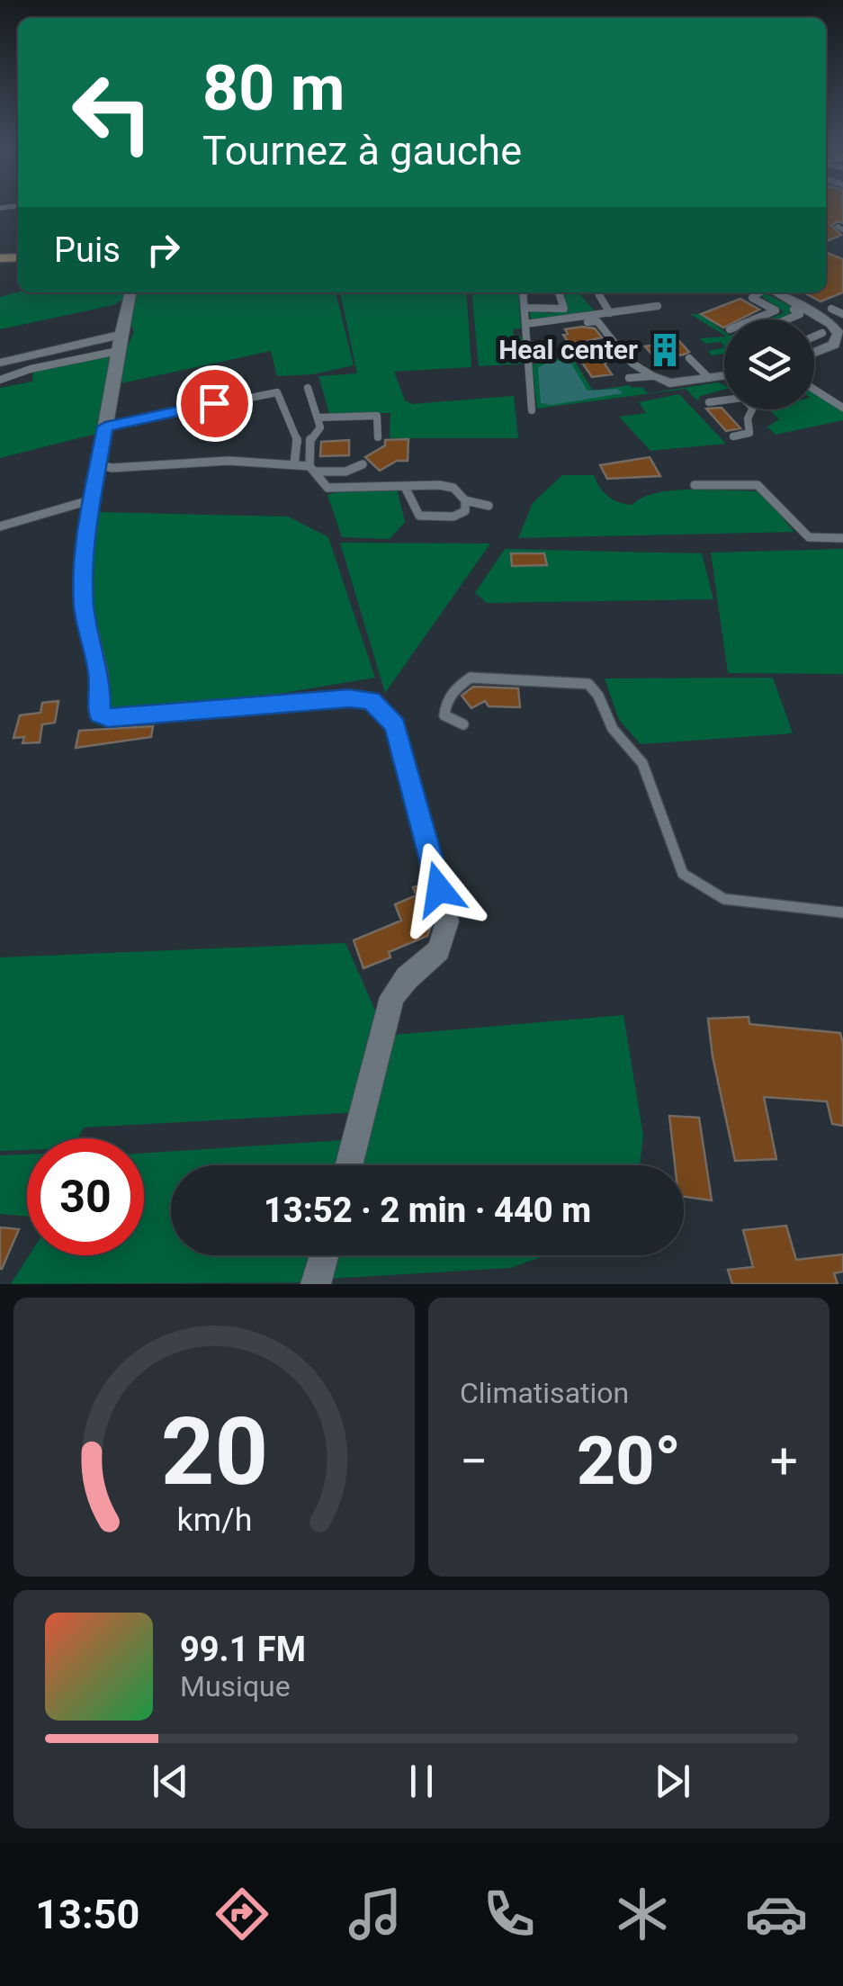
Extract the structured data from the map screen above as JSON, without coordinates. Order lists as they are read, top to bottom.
{
  "places": {
    "building": ["Heal center"]
  },
  "page": {
    "turn": ["80 m", "Tournez à gauche"],
    "then": "Puis",
    "limit": "30",
    "trip": "13:52 · 2 min · 440 m",
    "tile": "Climatisation",
    "heat": ["−", "20°", "+"],
    "song": ["99.1 FM", "Musique"],
    "tabs": "13:50",
    "gauge": ["20", "km/h"]
  }
}
